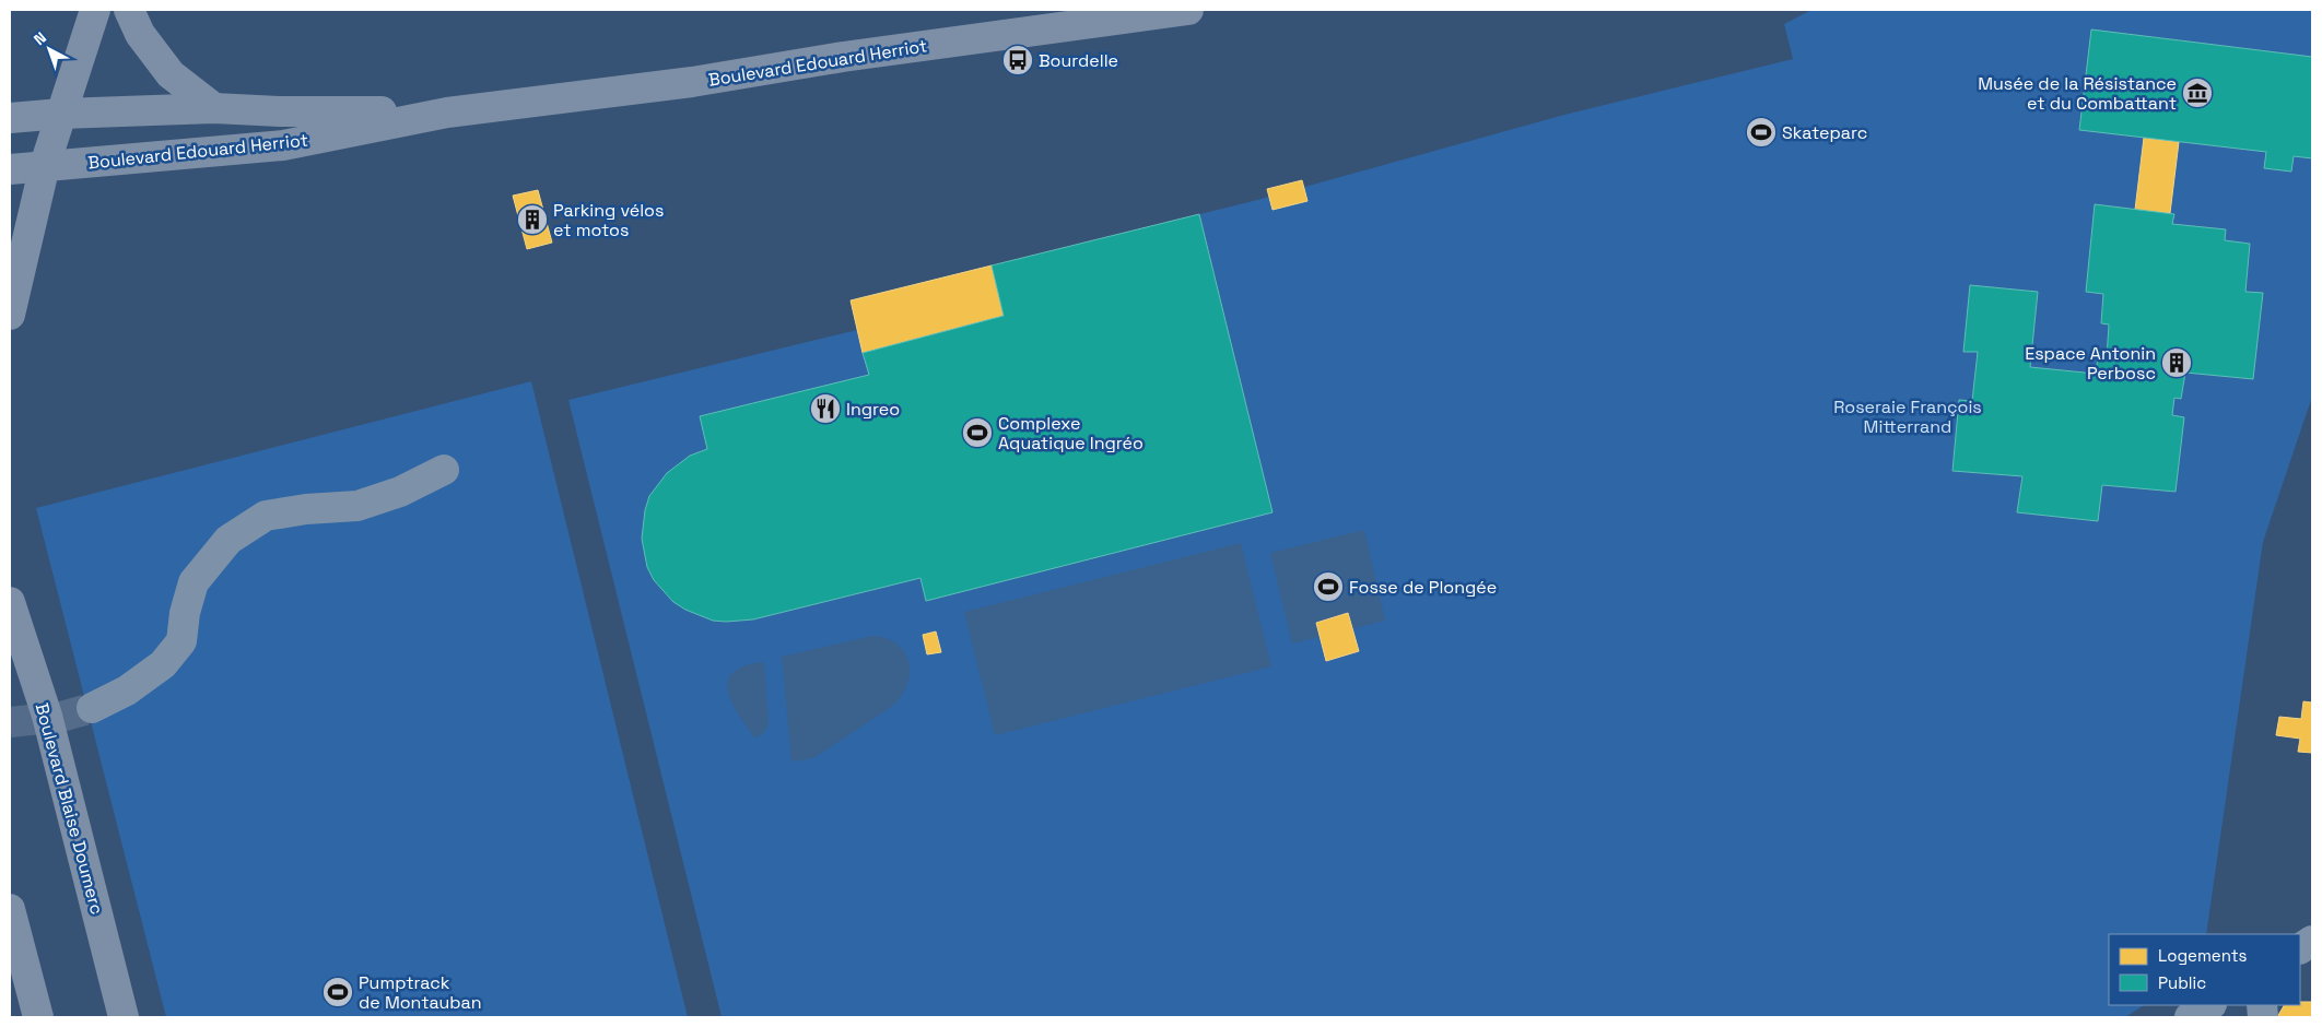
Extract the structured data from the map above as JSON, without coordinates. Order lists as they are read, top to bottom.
{
  "streets": {
    "main road": ["Boulevard Edouard Herriot", "Boulevard Blaise Doumerc"]
  },
  "parks": ["Roseraie François Mitterrand"],
  "places": {
    "bus stop": ["Bourdelle"],
    "museum": ["Musée de la Résistance et du Combattant"],
    "sports": [
      "Skateparc",
      "Complexe Aquatique Ingréo",
      "Fosse de Plongée",
      "Pumptrack de Montauban"
    ],
    "building": ["Parking vélos et motos", "Espace Antonin Perbosc"],
    "restaurant": ["Ingreo"]
  },
  "legend": ["Logements", "Public"],
  "north": "top left"
}
